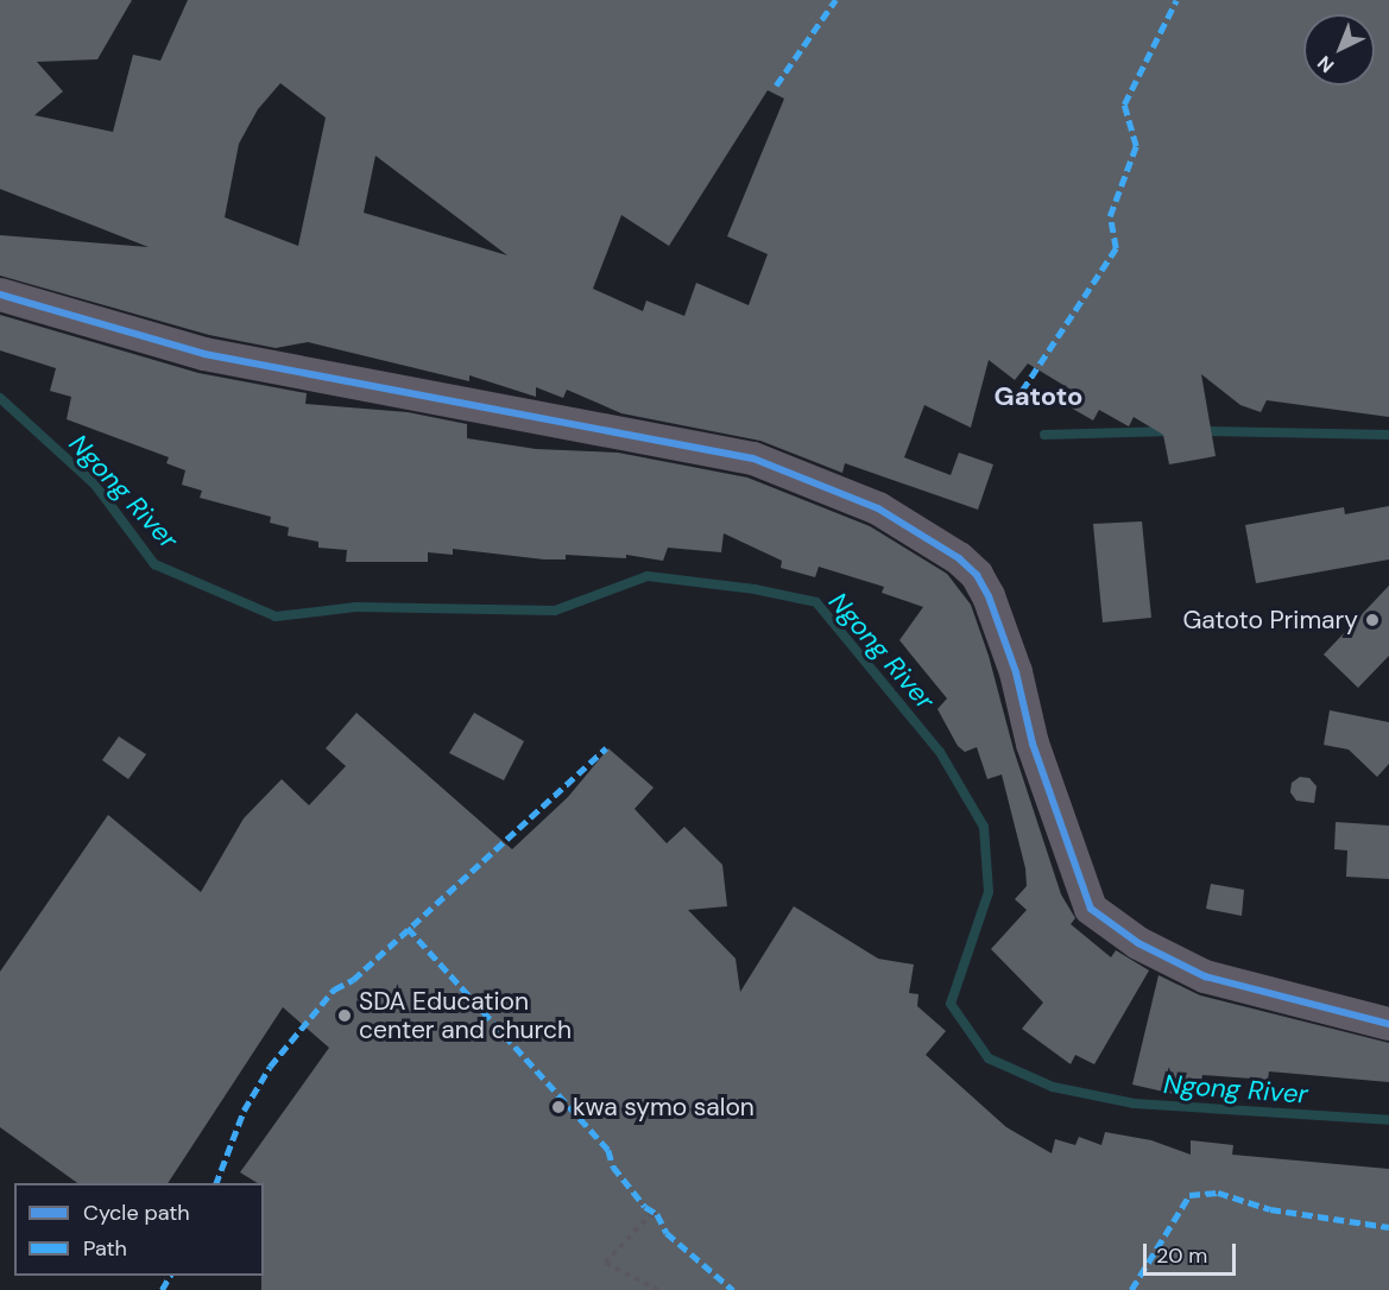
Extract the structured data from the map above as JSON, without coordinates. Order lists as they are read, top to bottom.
{
  "districts": ["Gatoto"],
  "water": ["Ngong River"],
  "places": ["Gatoto Primary", "SDA Education center and church", "kwa symo salon"],
  "legend": ["Cycle path", "Path"],
  "scale_bar": "20 m",
  "north": "bottom left"
}
